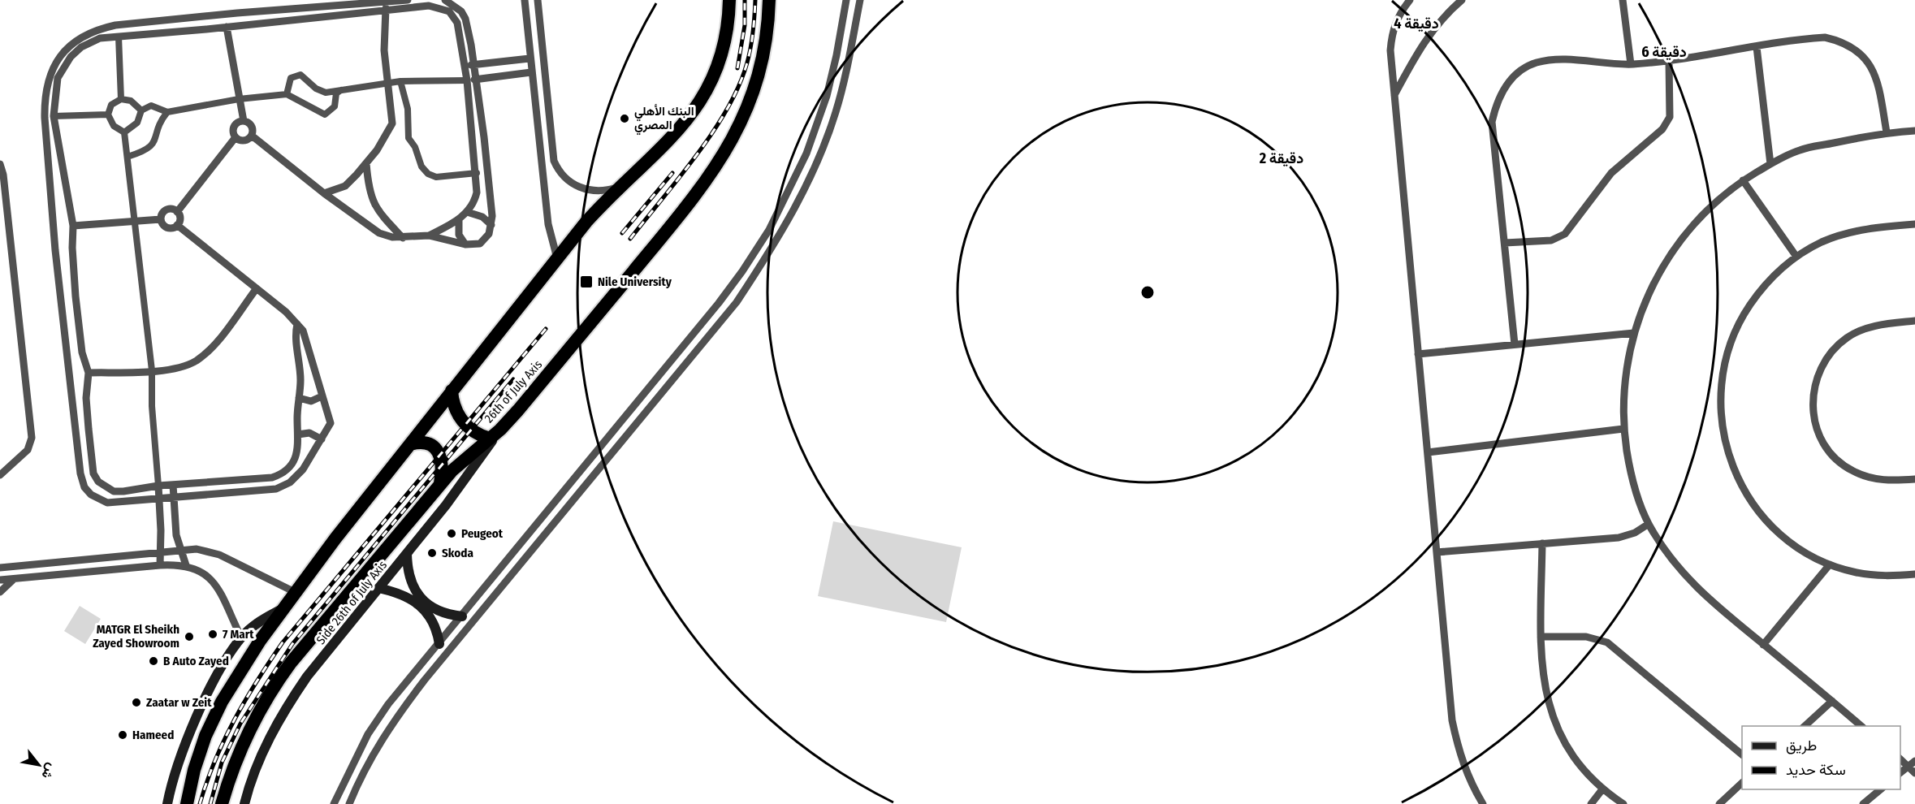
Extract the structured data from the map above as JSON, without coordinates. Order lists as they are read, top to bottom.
{
  "streets": {
    "highway": ["26th of July Axis"],
    "main road": ["Side 26th of July Axis"]
  },
  "crossings": [
    ["26th of July Axis", "Side 26th of July Axis"]
  ],
  "places": {
    "other": [
      "البنك الأهلي المصري",
      "Peugeot",
      "Skoda",
      "7 Mart",
      "MATGR El Sheikh Zayed Showroom",
      "B Auto Zayed",
      "Zaatar w Zeit",
      "Hameed"
    ],
    "transit": ["Nile University"]
  },
  "legend": ["طريق", "سكة حديد"],
  "north": "bottom right",
  "rings": ["4 دقيقة", "6 دقيقة", "2 دقيقة"]
}
